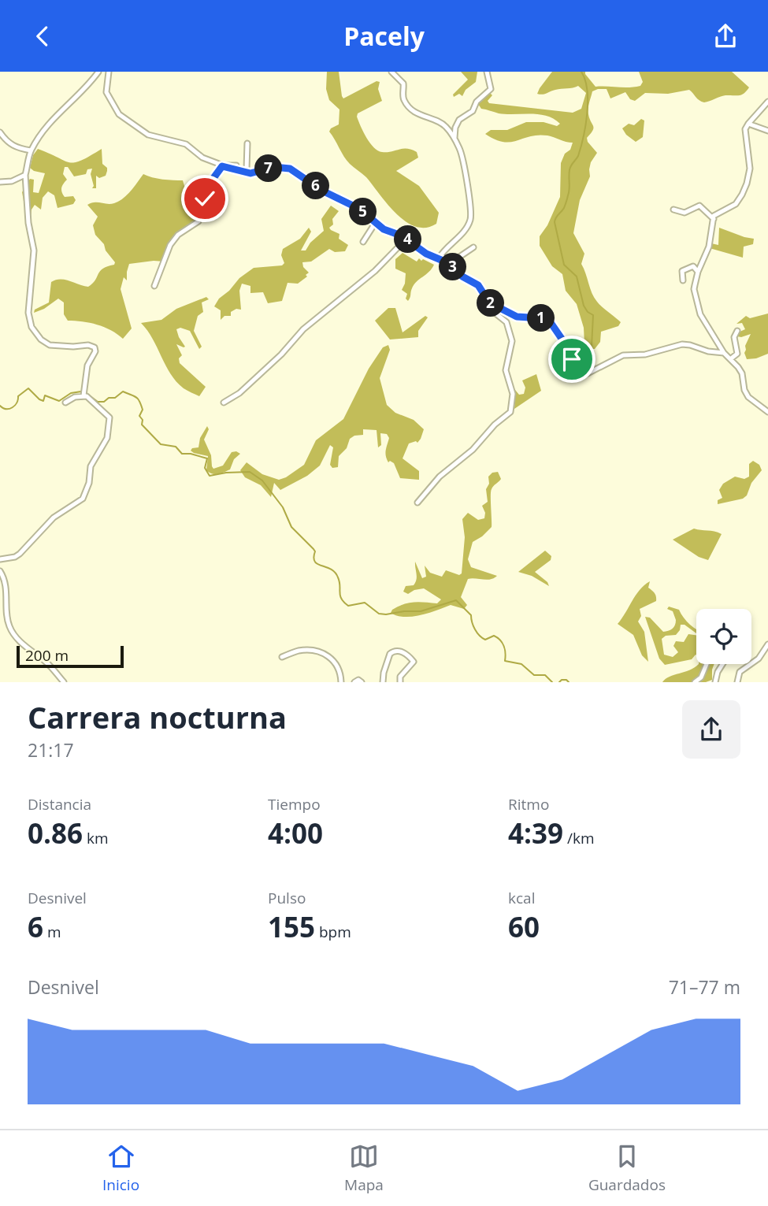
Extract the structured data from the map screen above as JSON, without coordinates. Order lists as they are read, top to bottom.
{
  "scale_bar": "200 m",
  "page": {
    "header": "Pacely",
    "pins": [
      "7",
      "6",
      "5",
      "4",
      "3",
      "2",
      "1"
    ],
    "scale": "200 m",
    "heading": ["Carrera nocturna", "21:17"],
    "stats": [
      ["Distancia", "0.86 km"],
      ["Tiempo", "4:00"],
      ["Ritmo", "4:39 /km"],
      ["Desnivel", "6 m"],
      ["Pulso", "155 bpm"],
      ["kcal", "60"]
    ],
    "chart": ["Desnivel", "71–77 m"],
    "tabs": ["Inicio", "Mapa", "Guardados"]
  }
}
